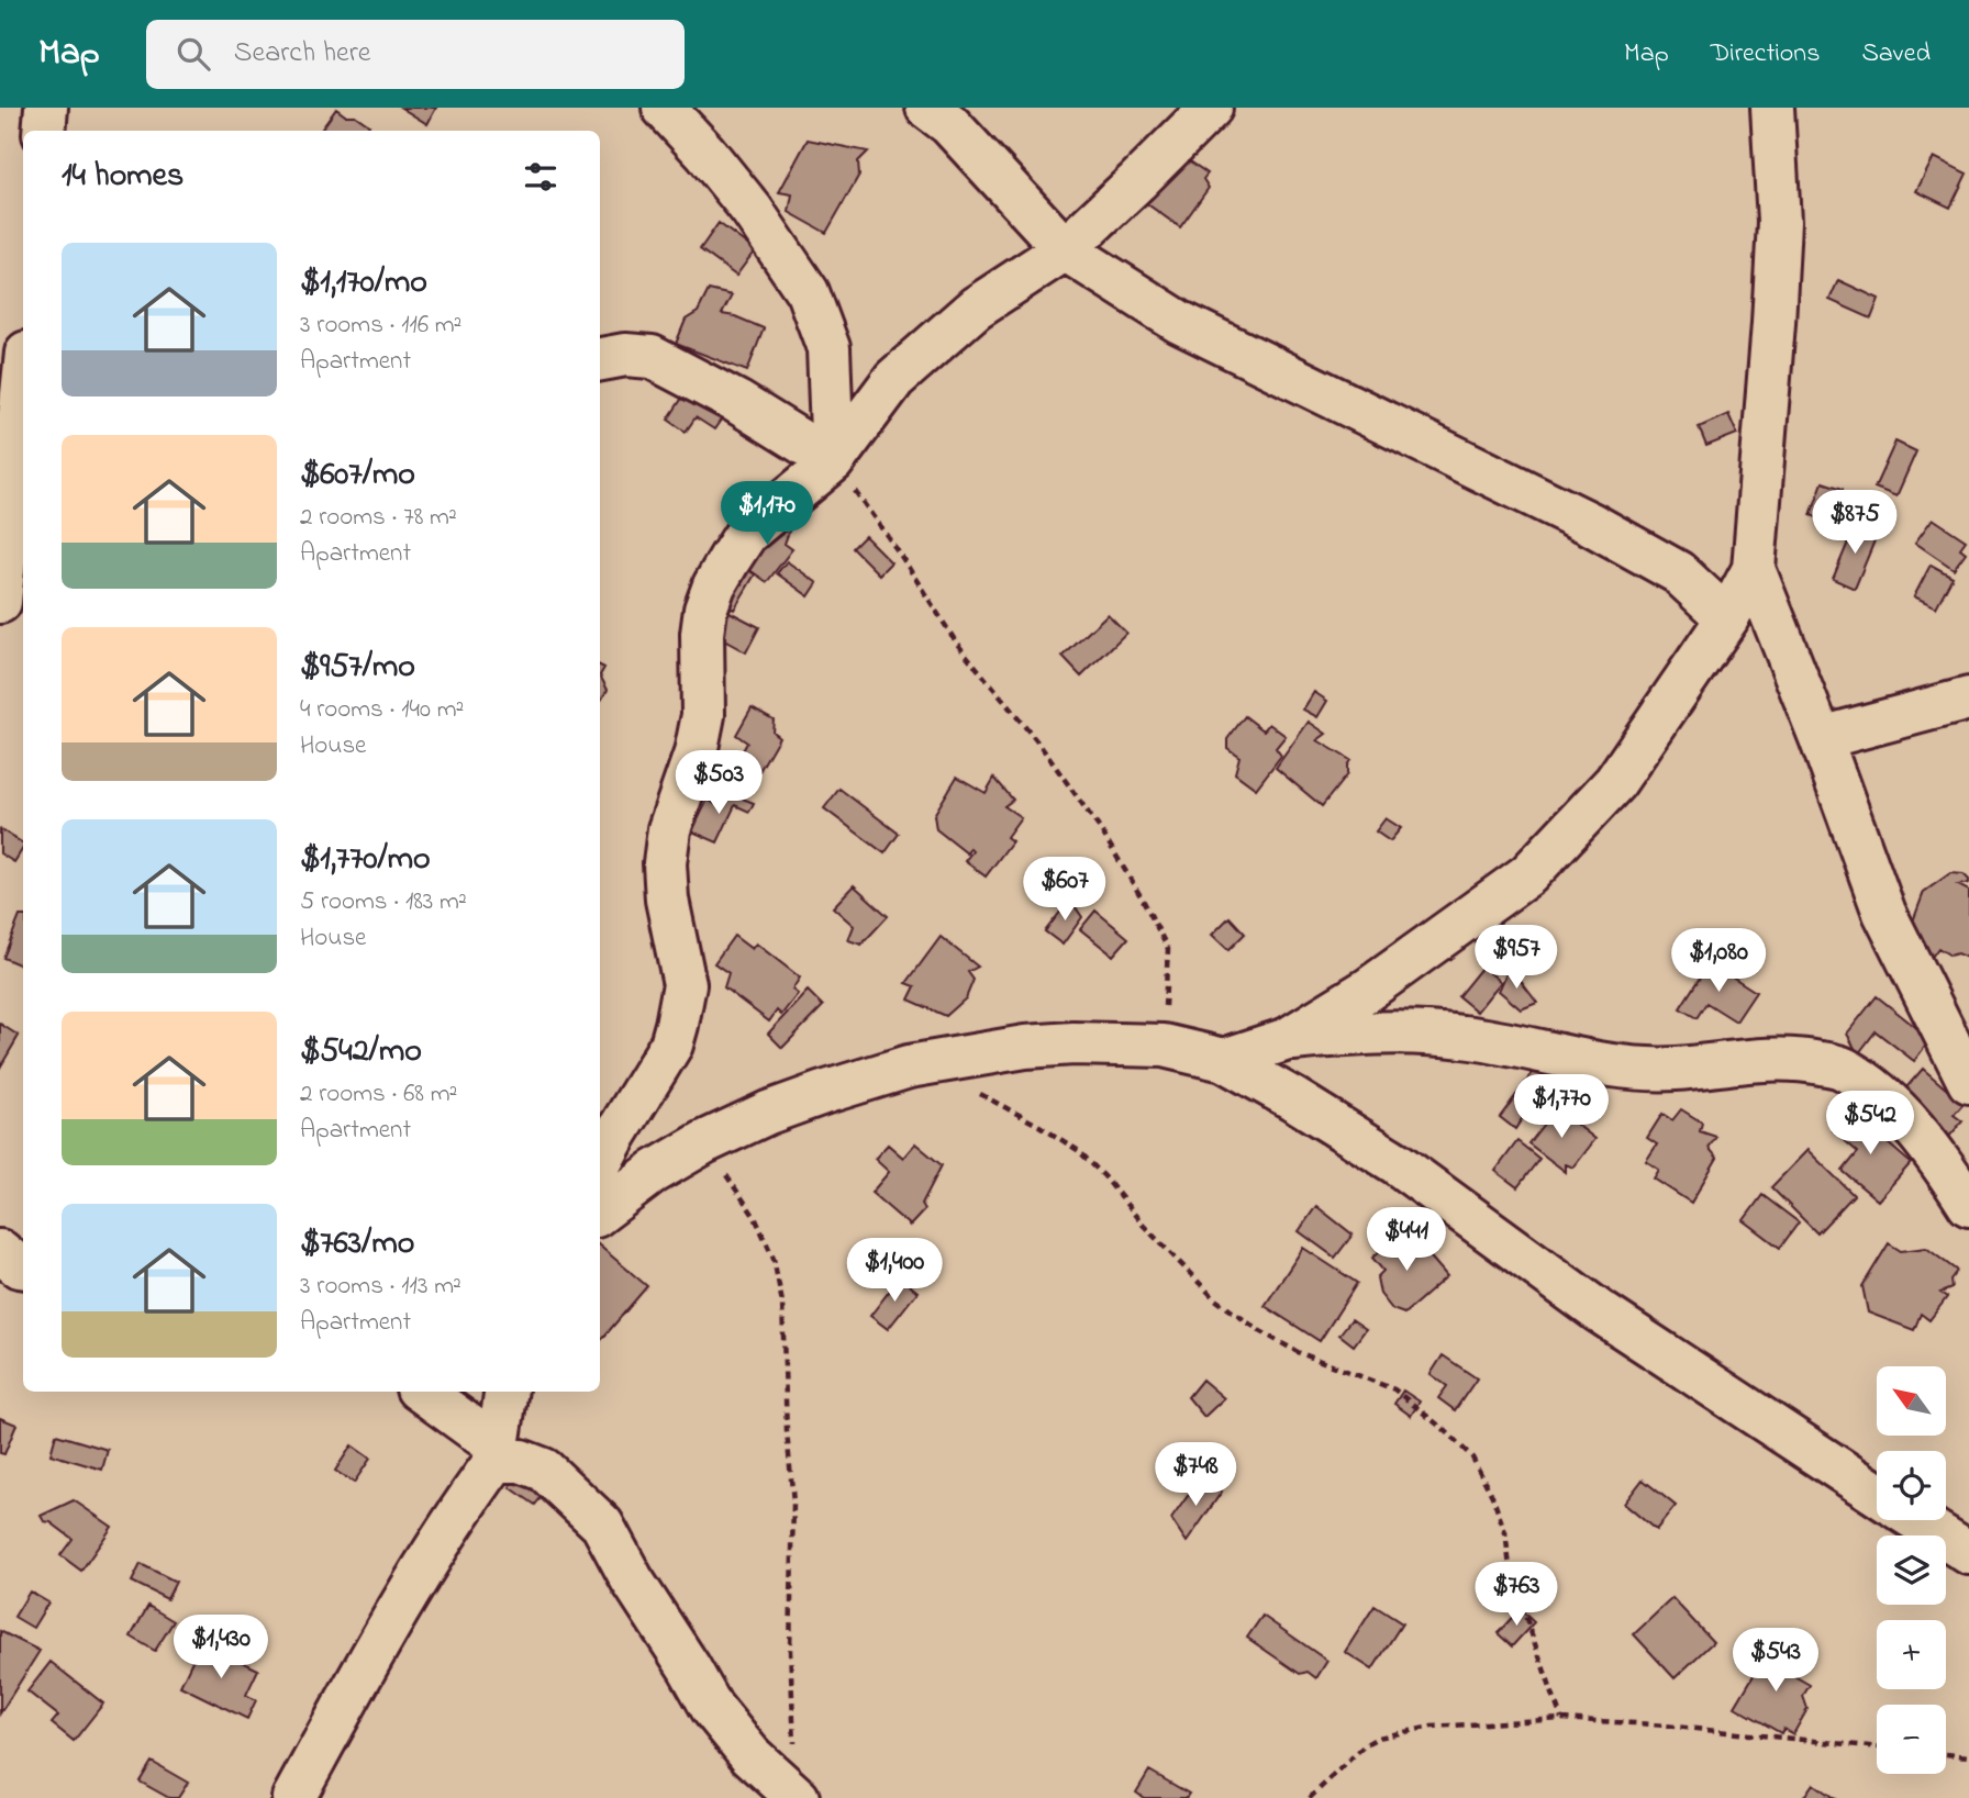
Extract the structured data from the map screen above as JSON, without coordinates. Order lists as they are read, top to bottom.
{
  "north": "top left",
  "page": {
    "header": "Map",
    "search": "Search here",
    "nav": ["Map", "Directions", "Saved"],
    "heading": "14 homes",
    "list": [
      {
        "name": "$1,170/mo",
        "note": "3 rooms · 116 m² · Apartment"
      },
      {
        "name": "$607/mo",
        "note": "2 rooms · 78 m² · Apartment"
      },
      {
        "name": "$957/mo",
        "note": "4 rooms · 140 m² · House"
      },
      {
        "name": "$1,770/mo",
        "note": "5 rooms · 183 m² · House"
      },
      {
        "name": "$542/mo",
        "note": "2 rooms · 68 m² · Apartment"
      },
      {
        "name": "$763/mo",
        "note": "3 rooms · 113 m² · Apartment"
      }
    ],
    "price": [
      "$1,170",
      "$875",
      "$503",
      "$607",
      "$957",
      "$1,080",
      "$1,770",
      "$542",
      "$441",
      "$1,400",
      "$748",
      "$763",
      "$1,430",
      "$543"
    ],
    "map_buttons": ["+", "−"]
  }
}
